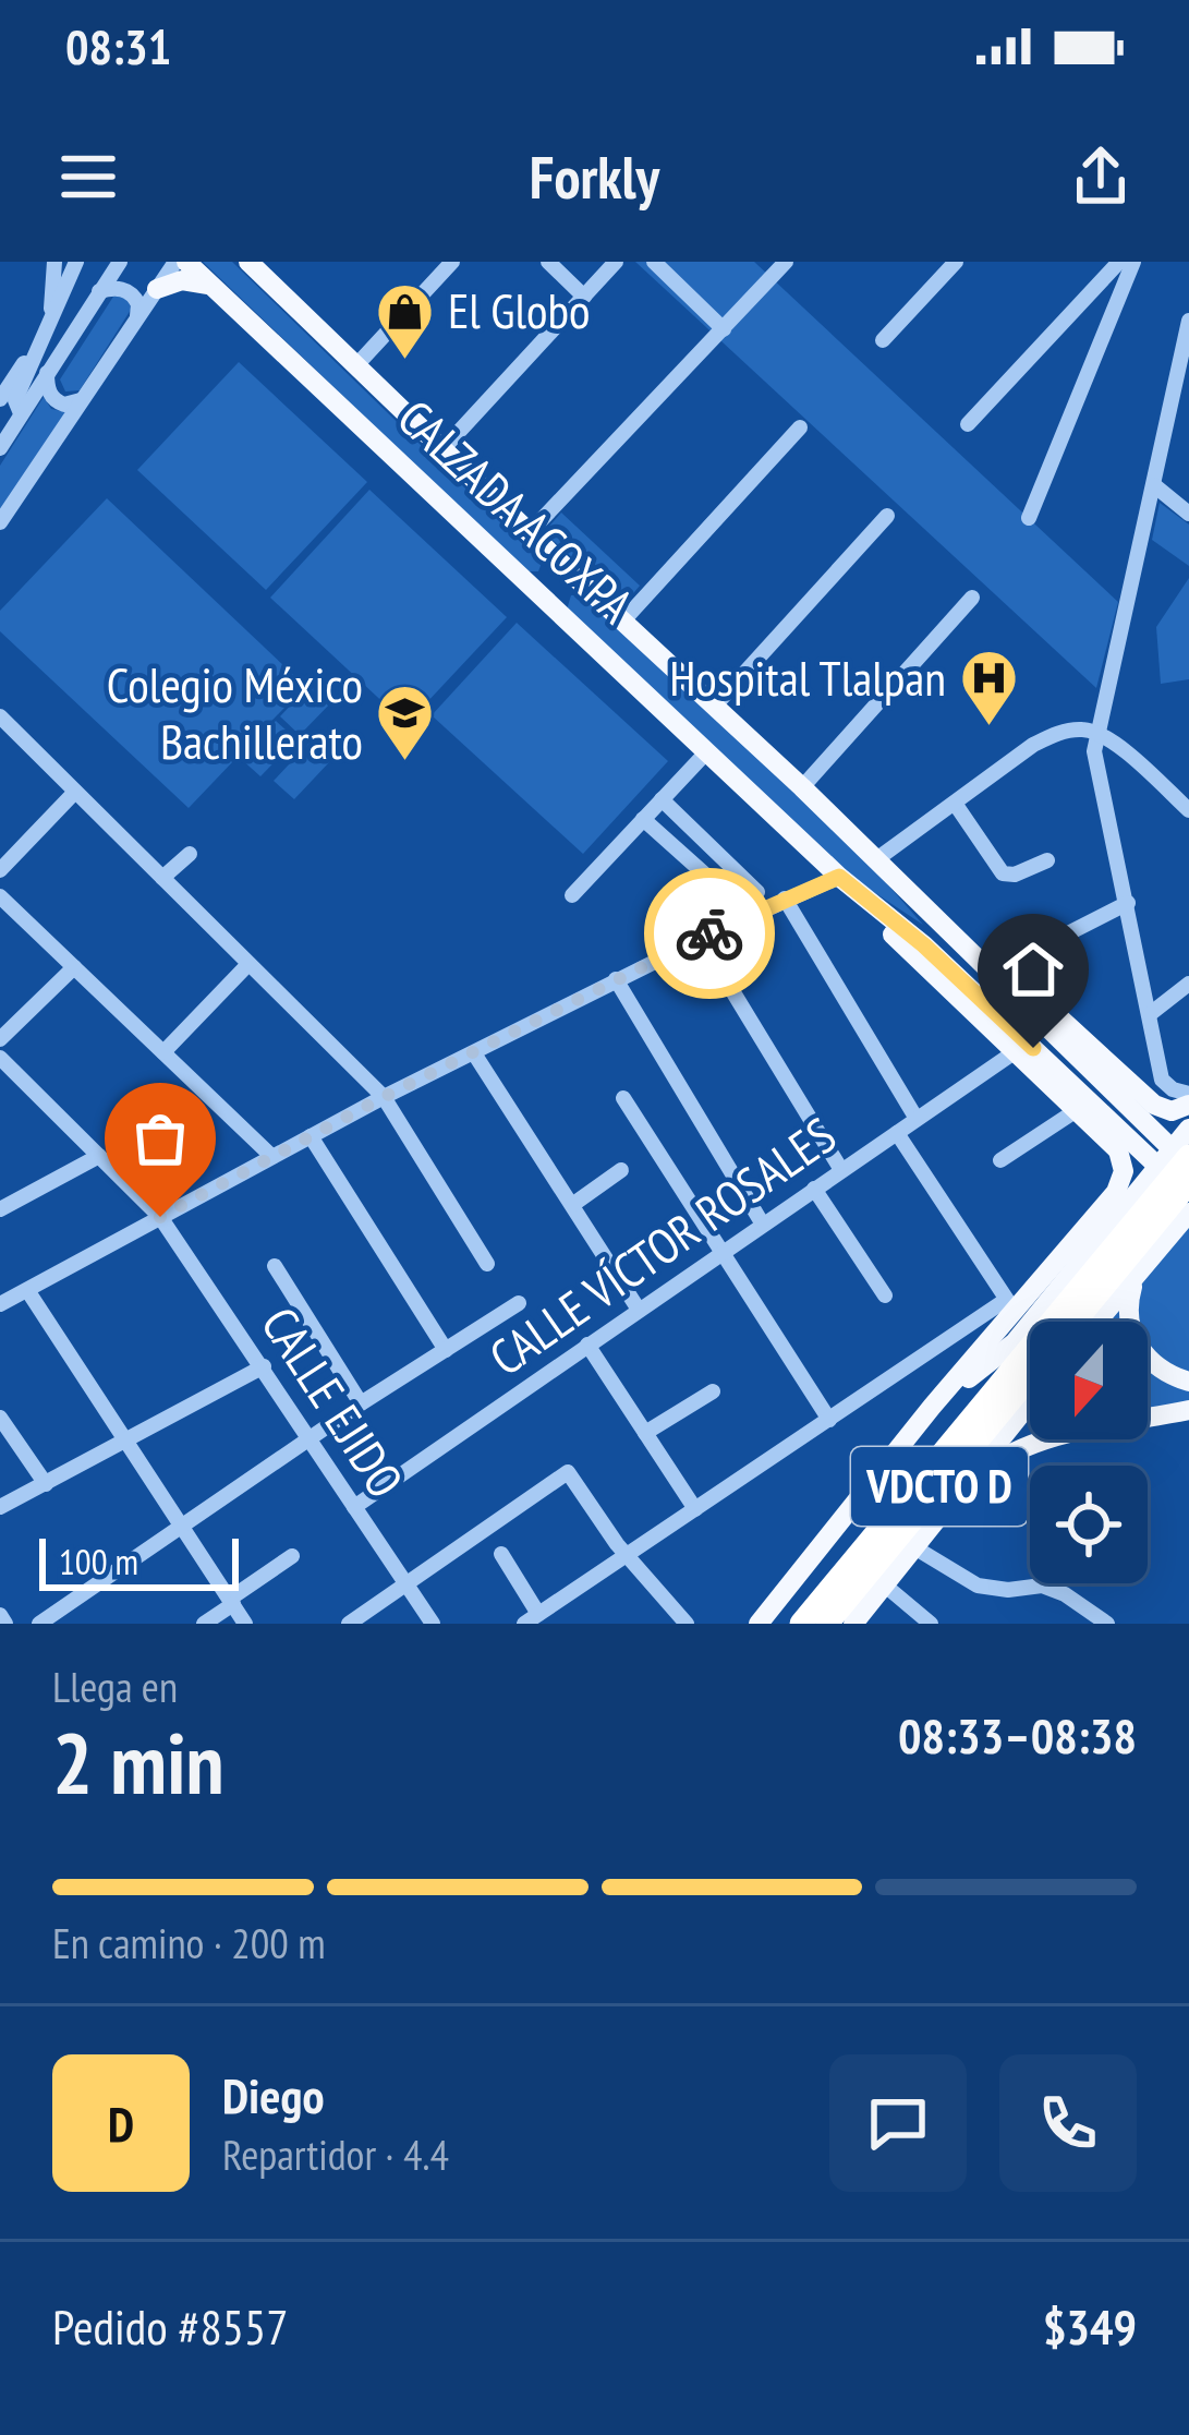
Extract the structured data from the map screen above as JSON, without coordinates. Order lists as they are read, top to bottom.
{
  "streets": {
    "highway": ["VDCTO D"],
    "main road": ["CALZADA ACOXPA"],
    "street": ["CALLE VÍCTOR ROSALES", "CALLE EJIDO"]
  },
  "crossings": [
    ["CALZADA ACOXPA", "VDCTO D"],
    ["CALLE VÍCTOR ROSALES", "CALLE EJIDO"]
  ],
  "places": {
    "shop": ["El Globo"],
    "hospital": ["Hospital Tlalpan"],
    "school or university": ["Colegio México Bachillerato"]
  },
  "scale_bar": "100 m",
  "north": "bottom",
  "page": {
    "status": "08:31",
    "header": "Forkly",
    "scale": "100 m",
    "heading": ["2 min", "Llega en", "08:33–08:38"],
    "panel": [
      "Diego",
      "Repartidor · 4.4",
      "Pedido #8557",
      "$349"
    ],
    "bar": "En camino · 200 m",
    "round": "D"
  }
}
